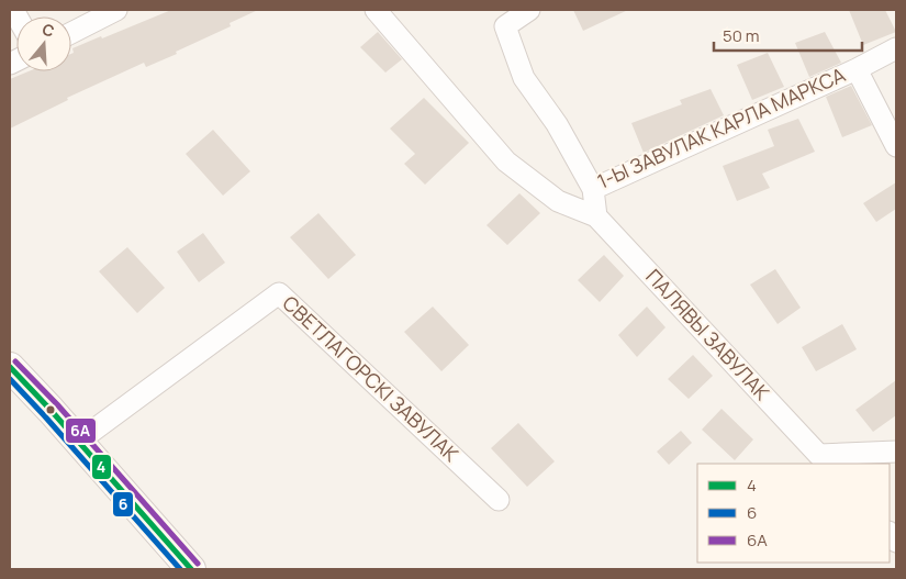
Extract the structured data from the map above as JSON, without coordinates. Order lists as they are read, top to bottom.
{
  "streets": {
    "street": ["1-Ы ЗАВУЛАК КАРЛА МАРКСА", "ПАЛЯВЫ ЗАВУЛАК", "СВЕТЛАГОРСКІ ЗАВУЛАК"]
  },
  "lines": ["transit line 6А", "transit line 4", "transit line 6"],
  "legend": ["4", "6", "6А"],
  "scale_bar": "50 m",
  "north": "top"
}
